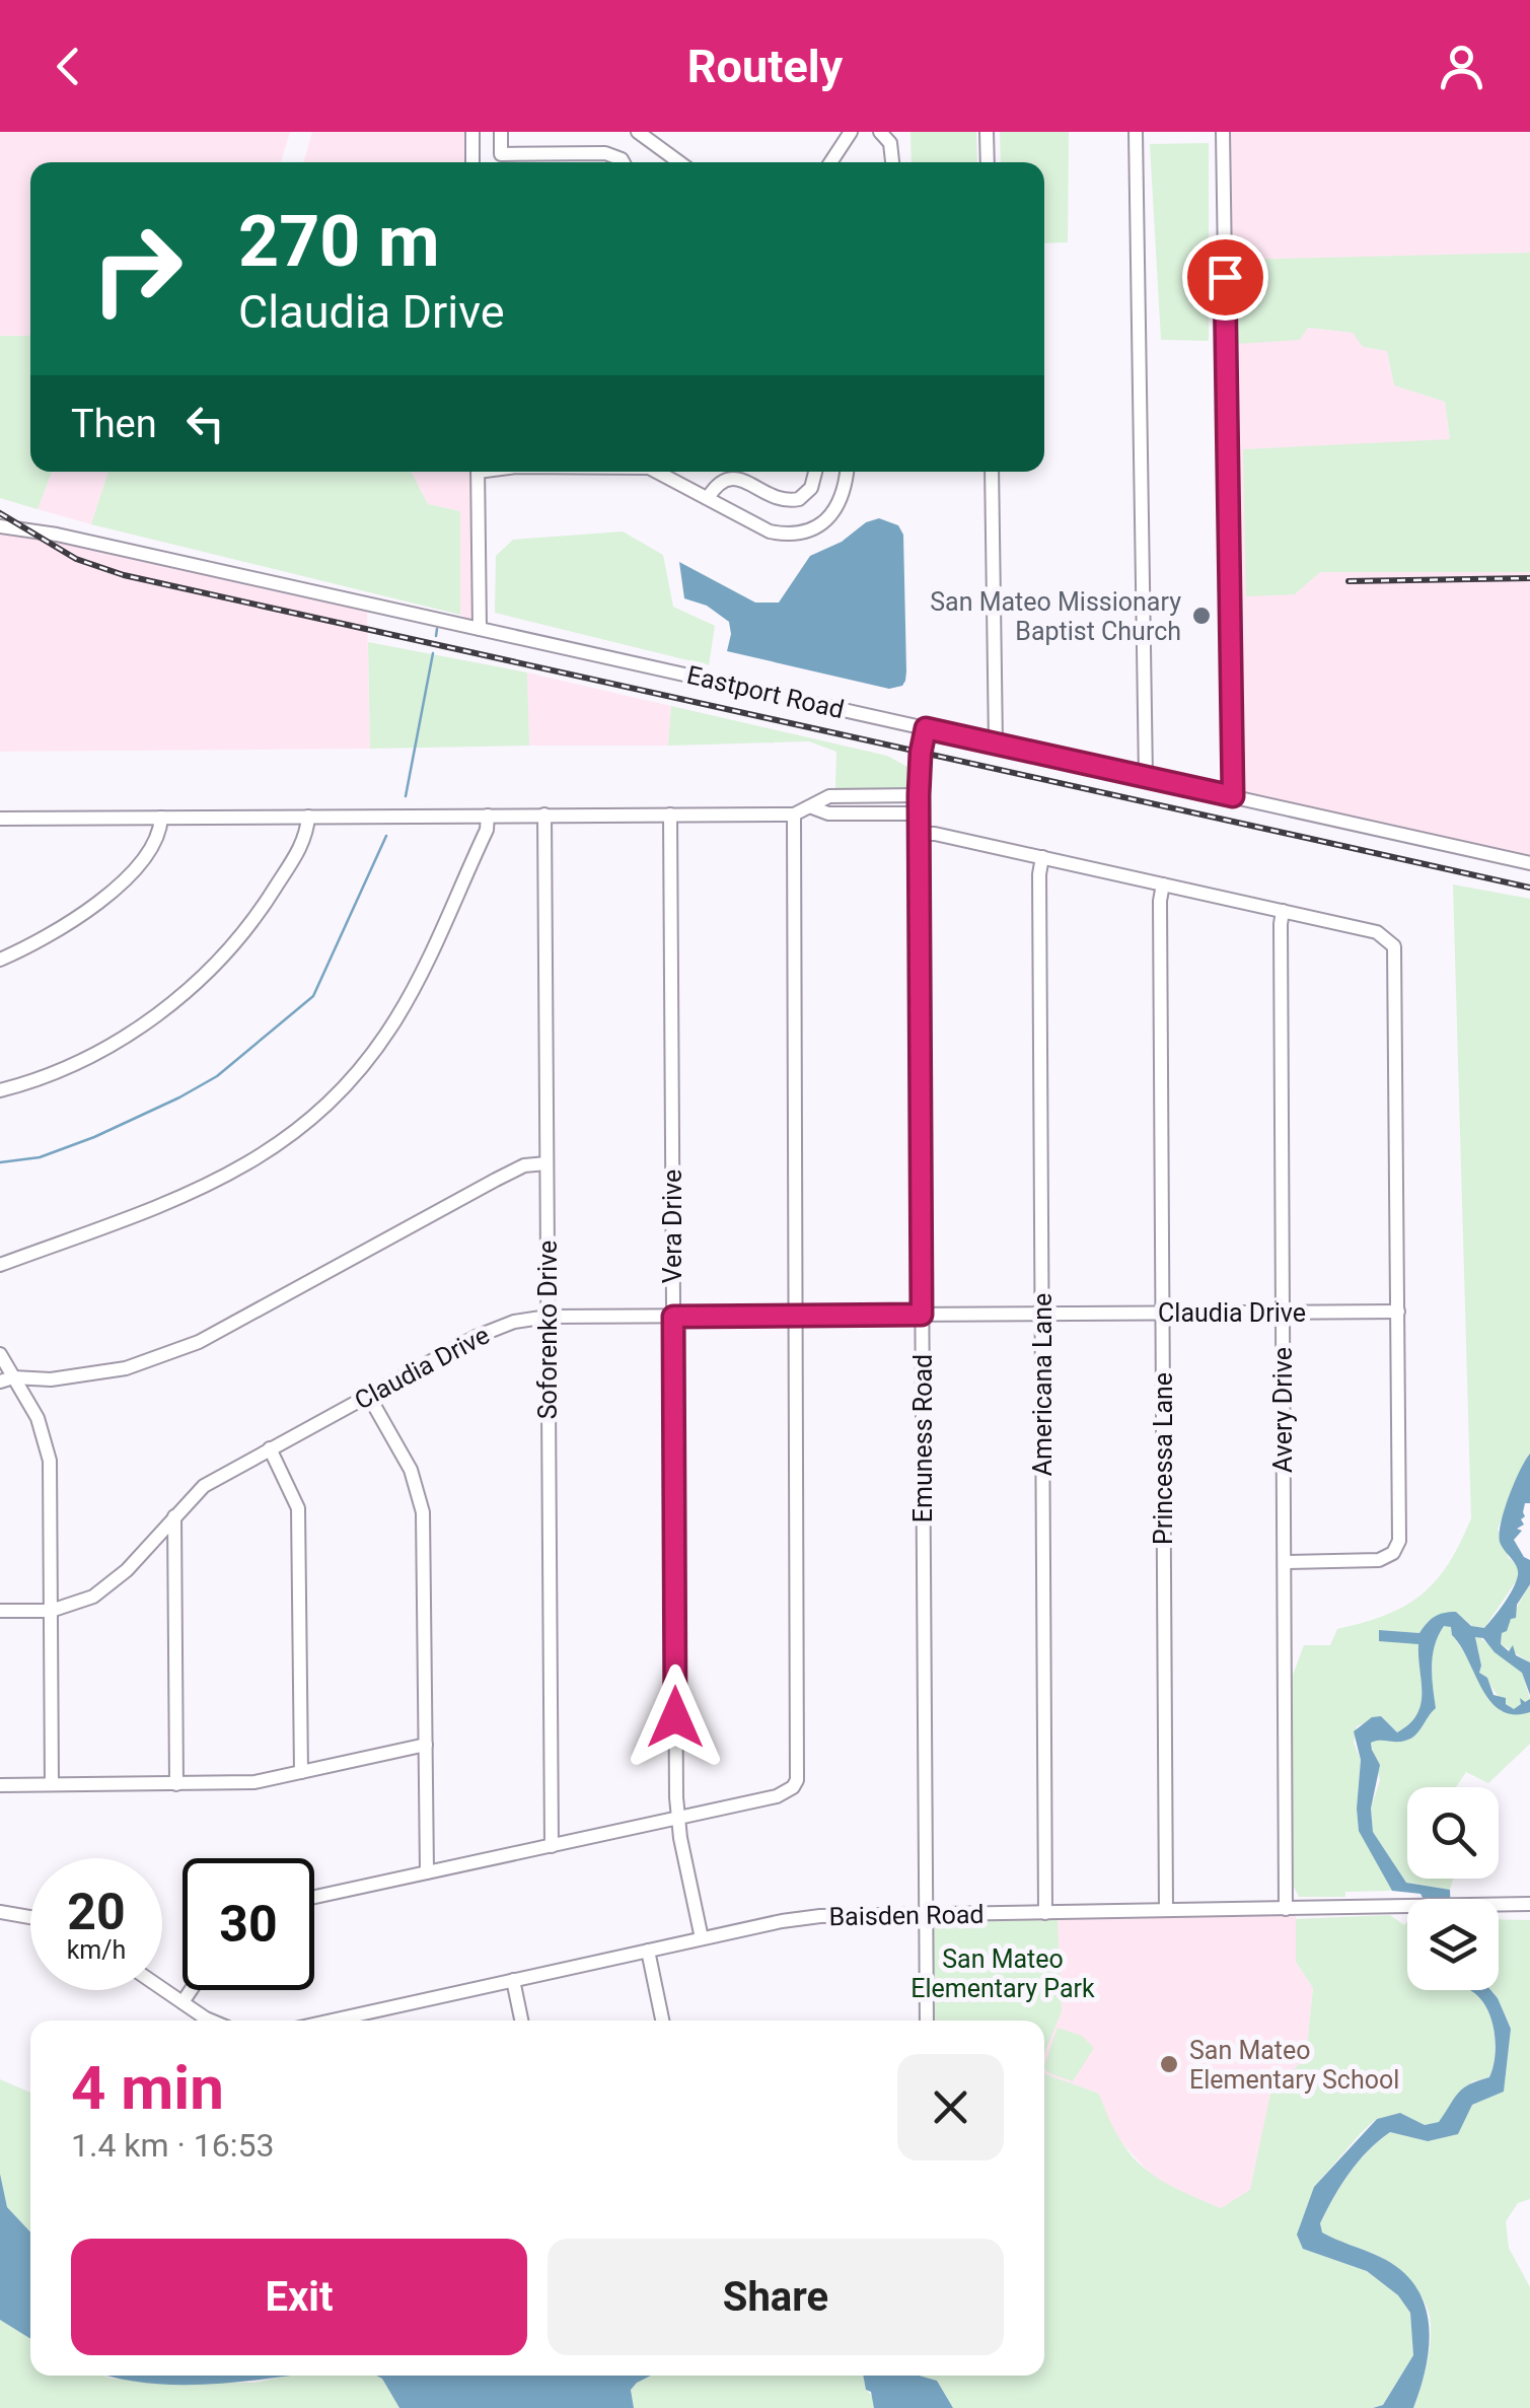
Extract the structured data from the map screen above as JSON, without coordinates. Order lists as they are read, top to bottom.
{
  "streets": {
    "street": [
      "Eastport Road",
      "Vera Drive",
      "Claudia Drive",
      "Soforenko Drive",
      "Americana Lane",
      "Avery Drive",
      "Emuness Road",
      "Princessa Lane",
      "Baisden Road"
    ]
  },
  "crossings": [
    ["Eastport Road", "Emuness Road"],
    ["Vera Drive", "Claudia Drive"],
    ["Vera Drive", "Baisden Road"],
    ["Claudia Drive", "Soforenko Drive"],
    ["Claudia Drive", "Americana Lane"],
    ["Claudia Drive", "Avery Drive"],
    ["Claudia Drive", "Emuness Road"],
    ["Claudia Drive", "Princessa Lane"],
    ["Americana Lane", "Baisden Road"],
    ["Avery Drive", "Baisden Road"],
    ["Emuness Road", "Baisden Road"],
    ["Princessa Lane", "Baisden Road"]
  ],
  "parks": ["San Mateo Elementary Park"],
  "places": ["San Mateo Missionary Baptist Church", "San Mateo Elementary School"],
  "page": {
    "header": "Routely",
    "turn": ["270 m", "Claudia Drive"],
    "then": "Then",
    "speed": "20 km/h",
    "limit": "30",
    "heading": ["4 min", "1.4 km · 16:53"],
    "buttons": ["Exit", "Share"]
  }
}
